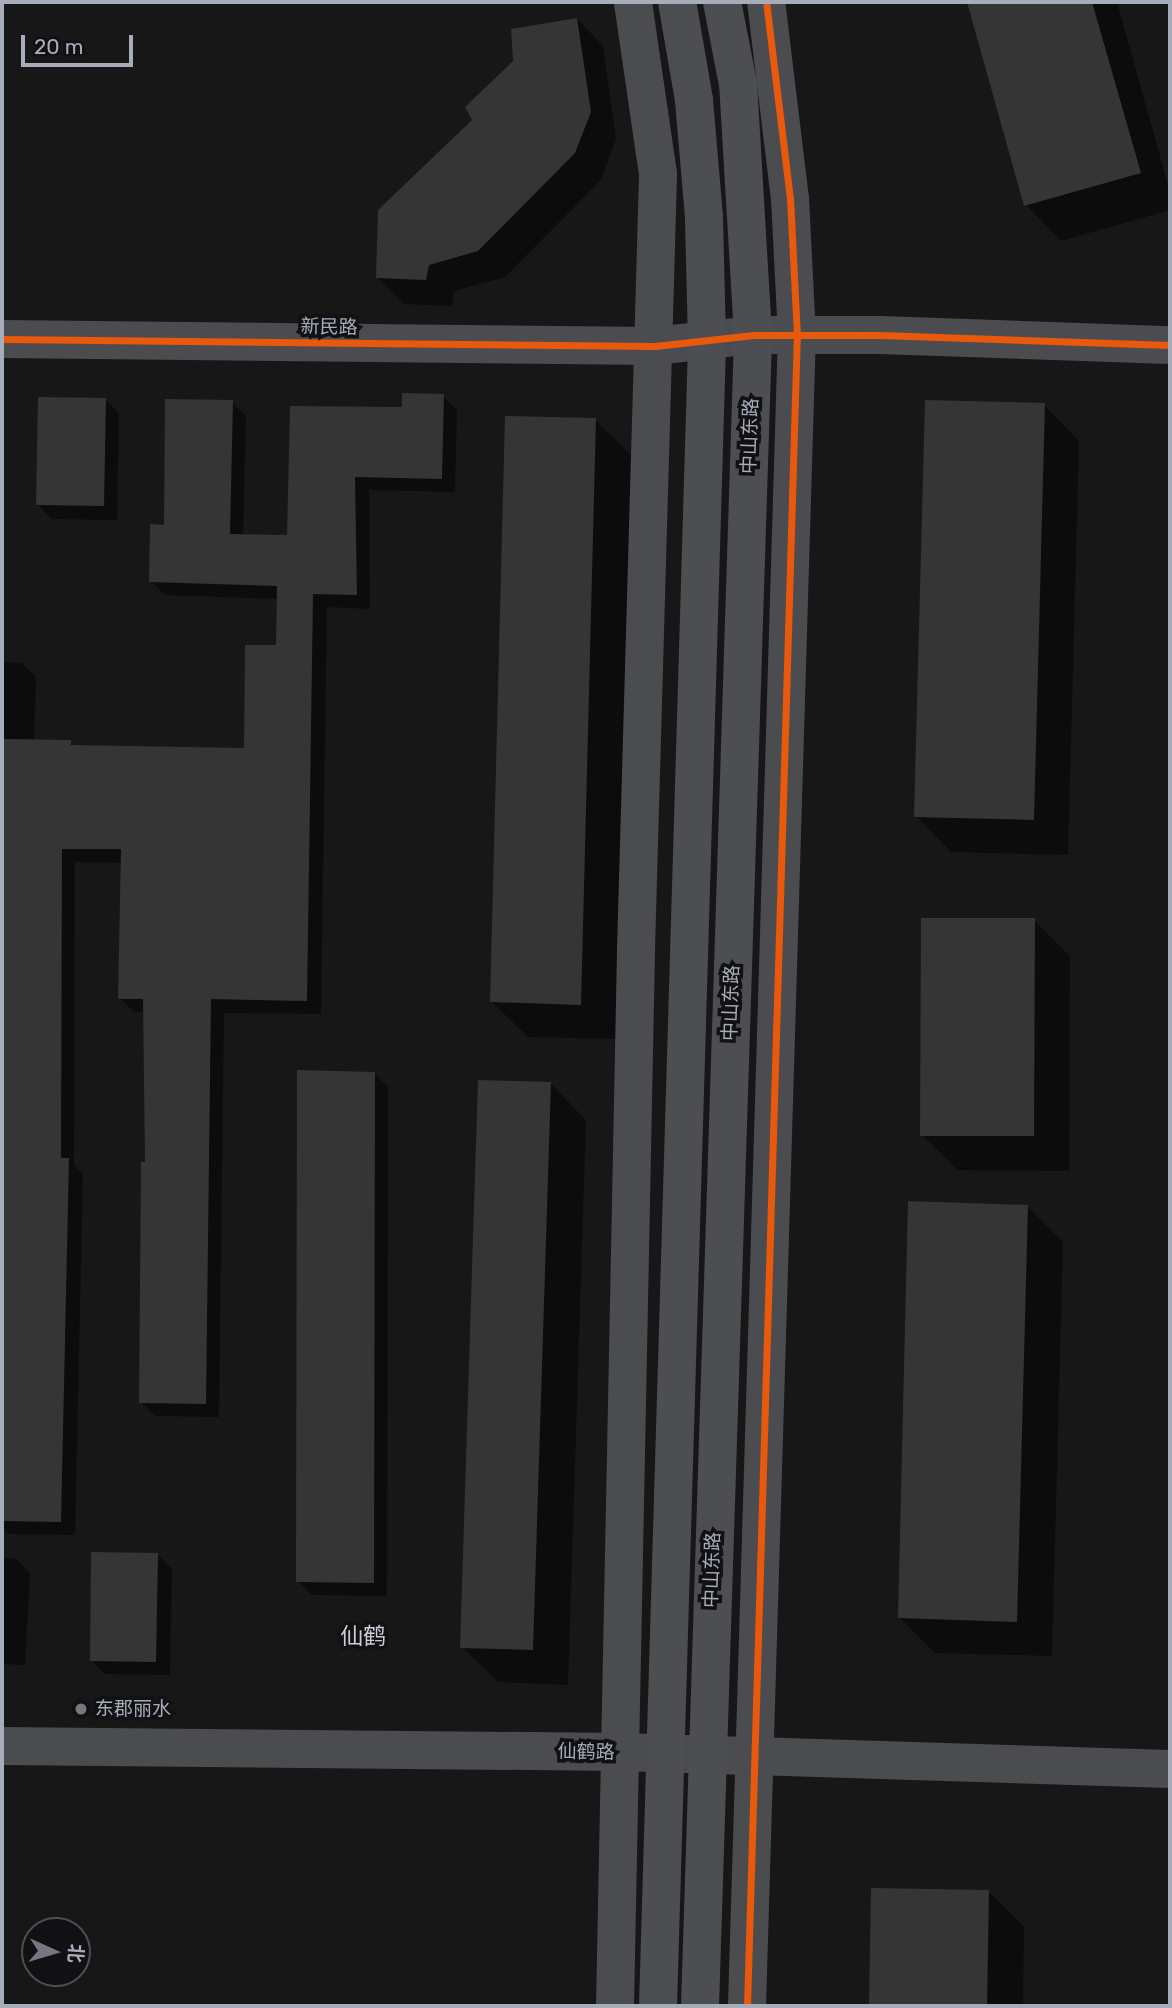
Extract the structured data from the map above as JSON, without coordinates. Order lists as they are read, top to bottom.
{
  "streets": {
    "main road": ["中山东路"],
    "street": ["新民路", "仙鹤路"]
  },
  "crossings": [
    ["新民路", "中山东路"],
    ["中山东路", "仙鹤路"]
  ],
  "districts": ["仙鹤"],
  "places": ["东郡丽水"],
  "scale_bar": "20 m",
  "north": "right"
}
